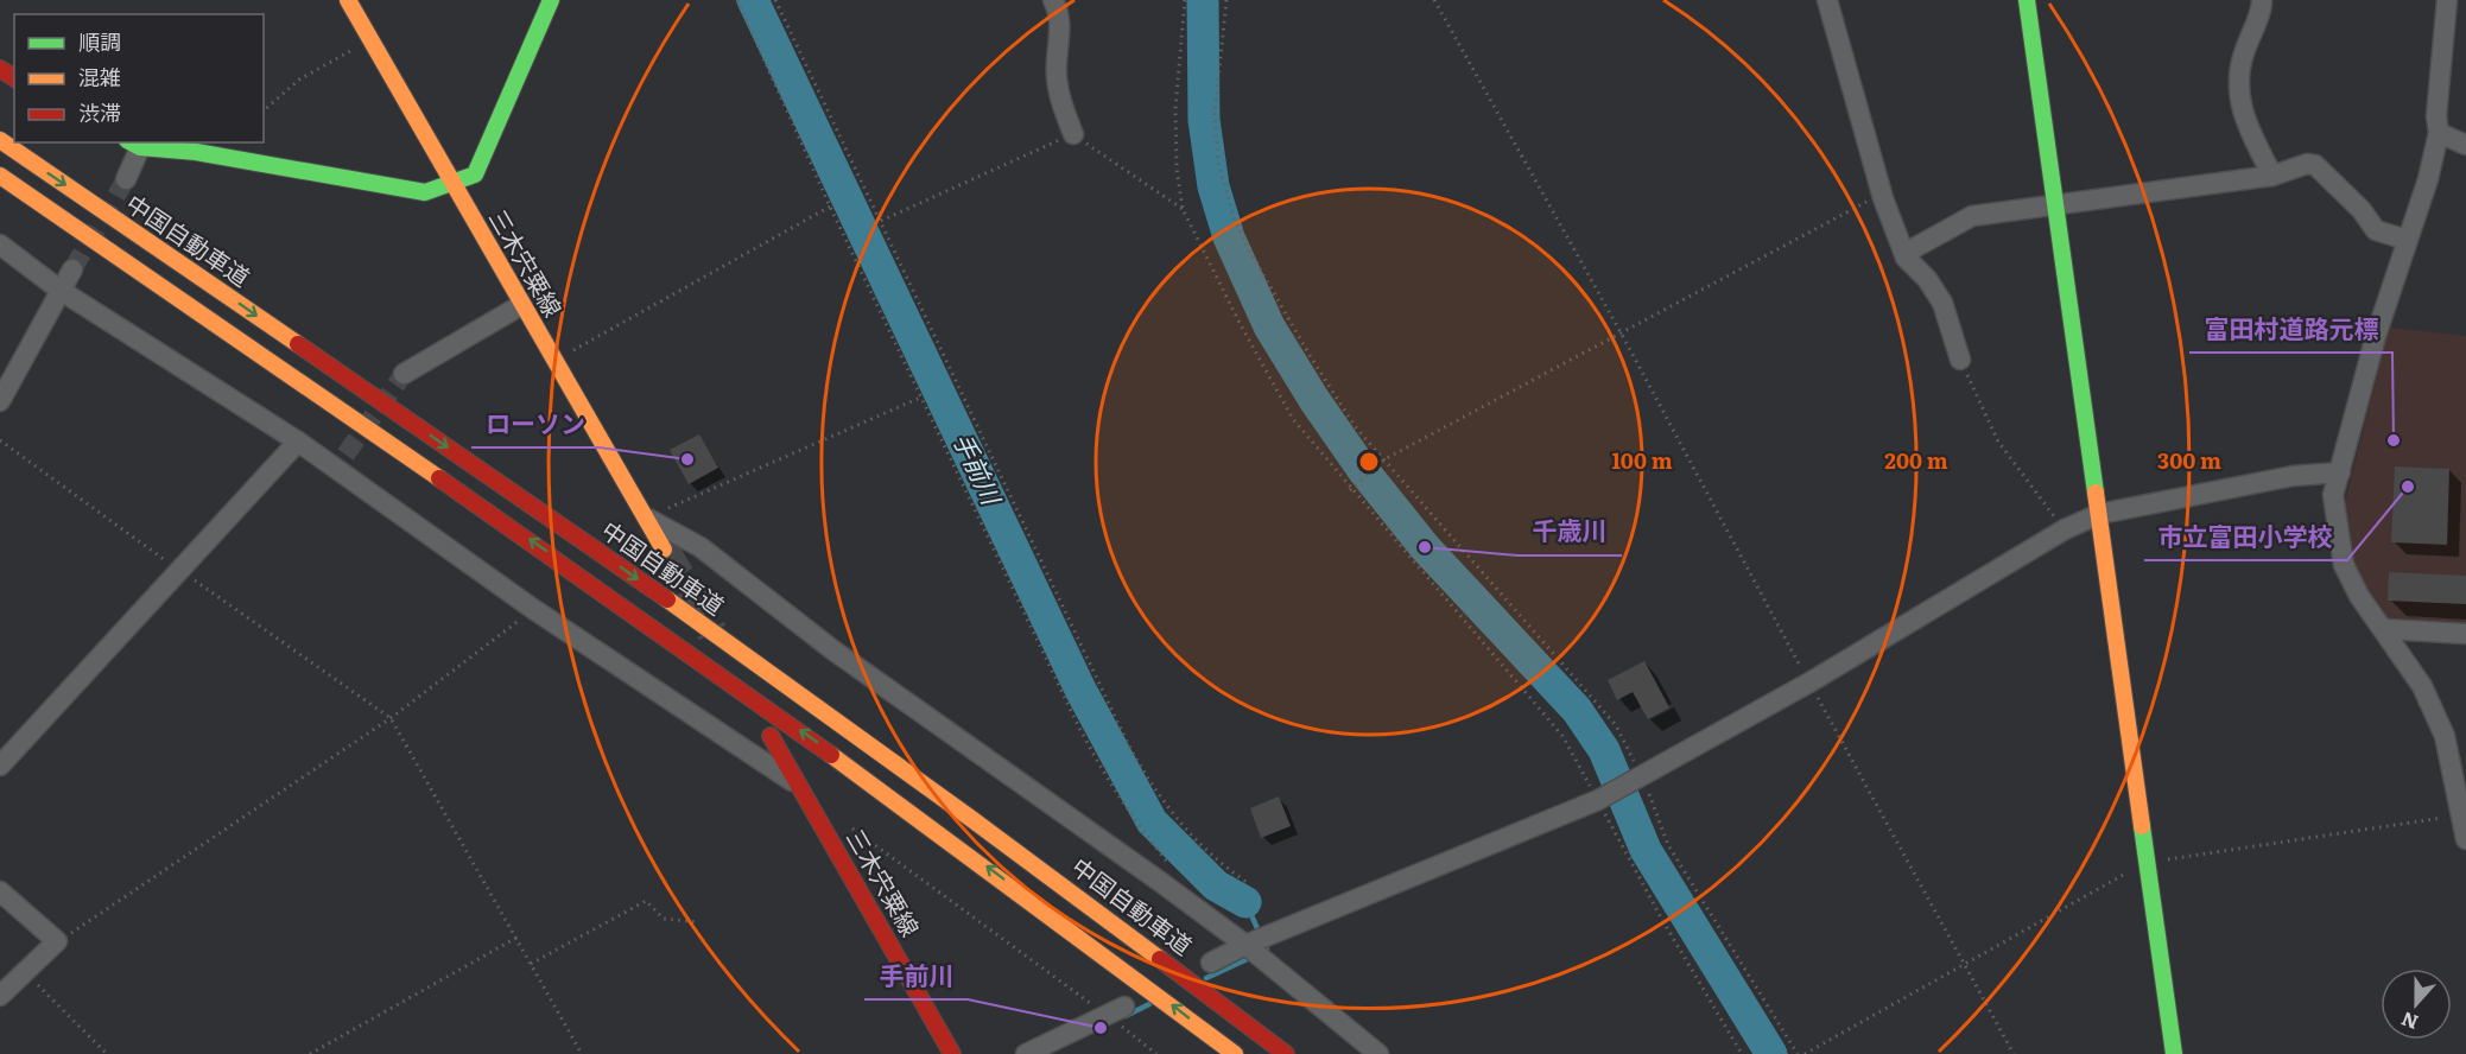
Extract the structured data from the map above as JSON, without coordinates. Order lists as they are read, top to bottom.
{
  "streets": {
    "main road": ["中国自動車道", "三木宍粟線"]
  },
  "water": ["手前川"],
  "places": [
    "富田村道路元標",
    "ローソン",
    "市立富田小学校",
    "千歳川",
    "手前川"
  ],
  "legend": ["順調", "混雑", "渋滞"],
  "north": "bottom",
  "rings": ["100 m", "200 m", "300 m"]
}
